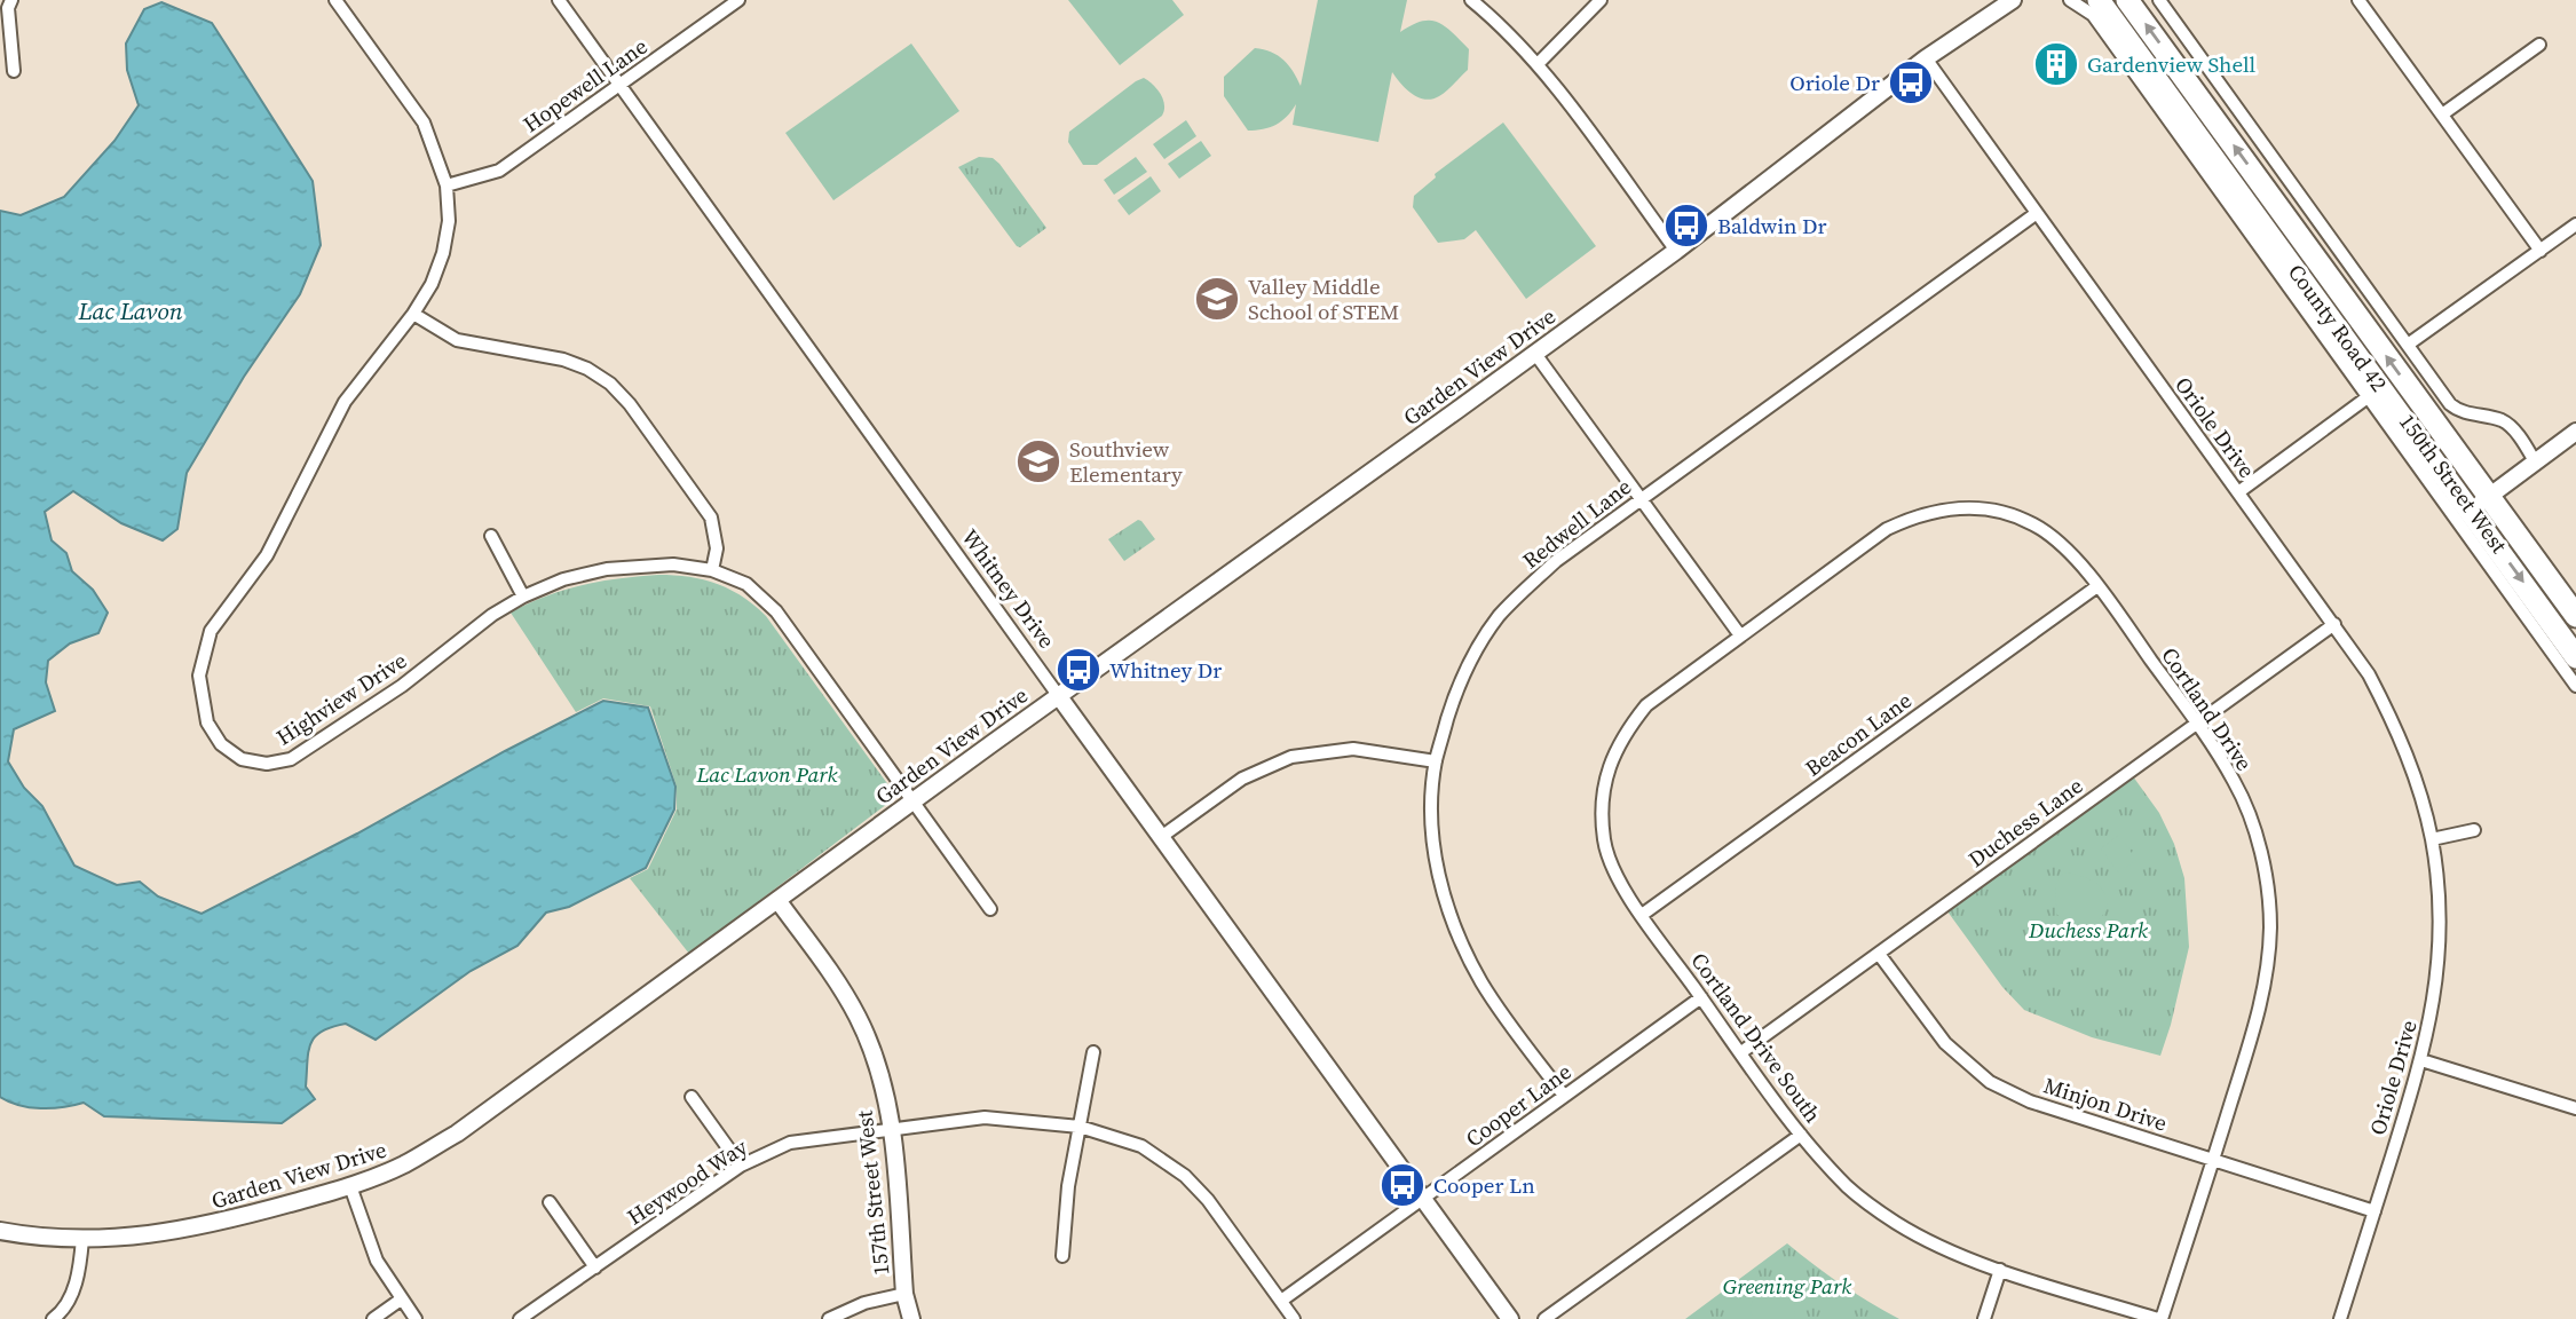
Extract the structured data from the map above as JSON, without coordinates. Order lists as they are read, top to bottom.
{
  "streets": {
    "highway": ["County Road 42"],
    "street": [
      "Hopewell Lane",
      "Garden View Drive",
      "Oriole Drive",
      "150th Street West",
      "Redwell Lane",
      "Whitney Drive",
      "Highview Drive",
      "Cortland Drive",
      "Beacon Lane",
      "Duchess Lane",
      "Cortland Drive South",
      "Minjon Drive",
      "Cooper Lane",
      "Heywood Way",
      "157th Street West"
    ]
  },
  "crossings": [
    ["Hopewell Lane", "Whitney Drive"],
    ["Hopewell Lane", "Highview Drive"],
    ["County Road 42", "150th Street West"],
    ["Garden View Drive", "Oriole Drive"],
    ["Garden View Drive", "Whitney Drive"],
    ["Garden View Drive", "Highview Drive"],
    ["Garden View Drive", "157th Street West"],
    ["Oriole Drive", "Redwell Lane"],
    ["Oriole Drive", "Duchess Lane"],
    ["Oriole Drive", "Minjon Drive"],
    ["Redwell Lane", "Cooper Lane"],
    ["Whitney Drive", "Cooper Lane"],
    ["Cortland Drive", "Beacon Lane"],
    ["Cortland Drive", "Duchess Lane"],
    ["Cortland Drive", "Cortland Drive South"],
    ["Cortland Drive", "Minjon Drive"],
    ["Beacon Lane", "Cortland Drive South"],
    ["Duchess Lane", "Cortland Drive South"],
    ["Duchess Lane", "Minjon Drive"],
    ["Cortland Drive South", "Cooper Lane"],
    ["Cooper Lane", "Heywood Way"],
    ["Heywood Way", "157th Street West"]
  ],
  "water": ["Lac Lavon"],
  "parks": ["Lac Lavon Park", "Duchess Park", "Greening Park"],
  "places": {
    "building": ["Gardenview Shell"],
    "bus stop": [
      "Oriole Dr",
      "Baldwin Dr",
      "Whitney Dr",
      "Cooper Ln"
    ],
    "school or university": ["Valley Middle School of STEM", "Southview Elementary"]
  }
}
